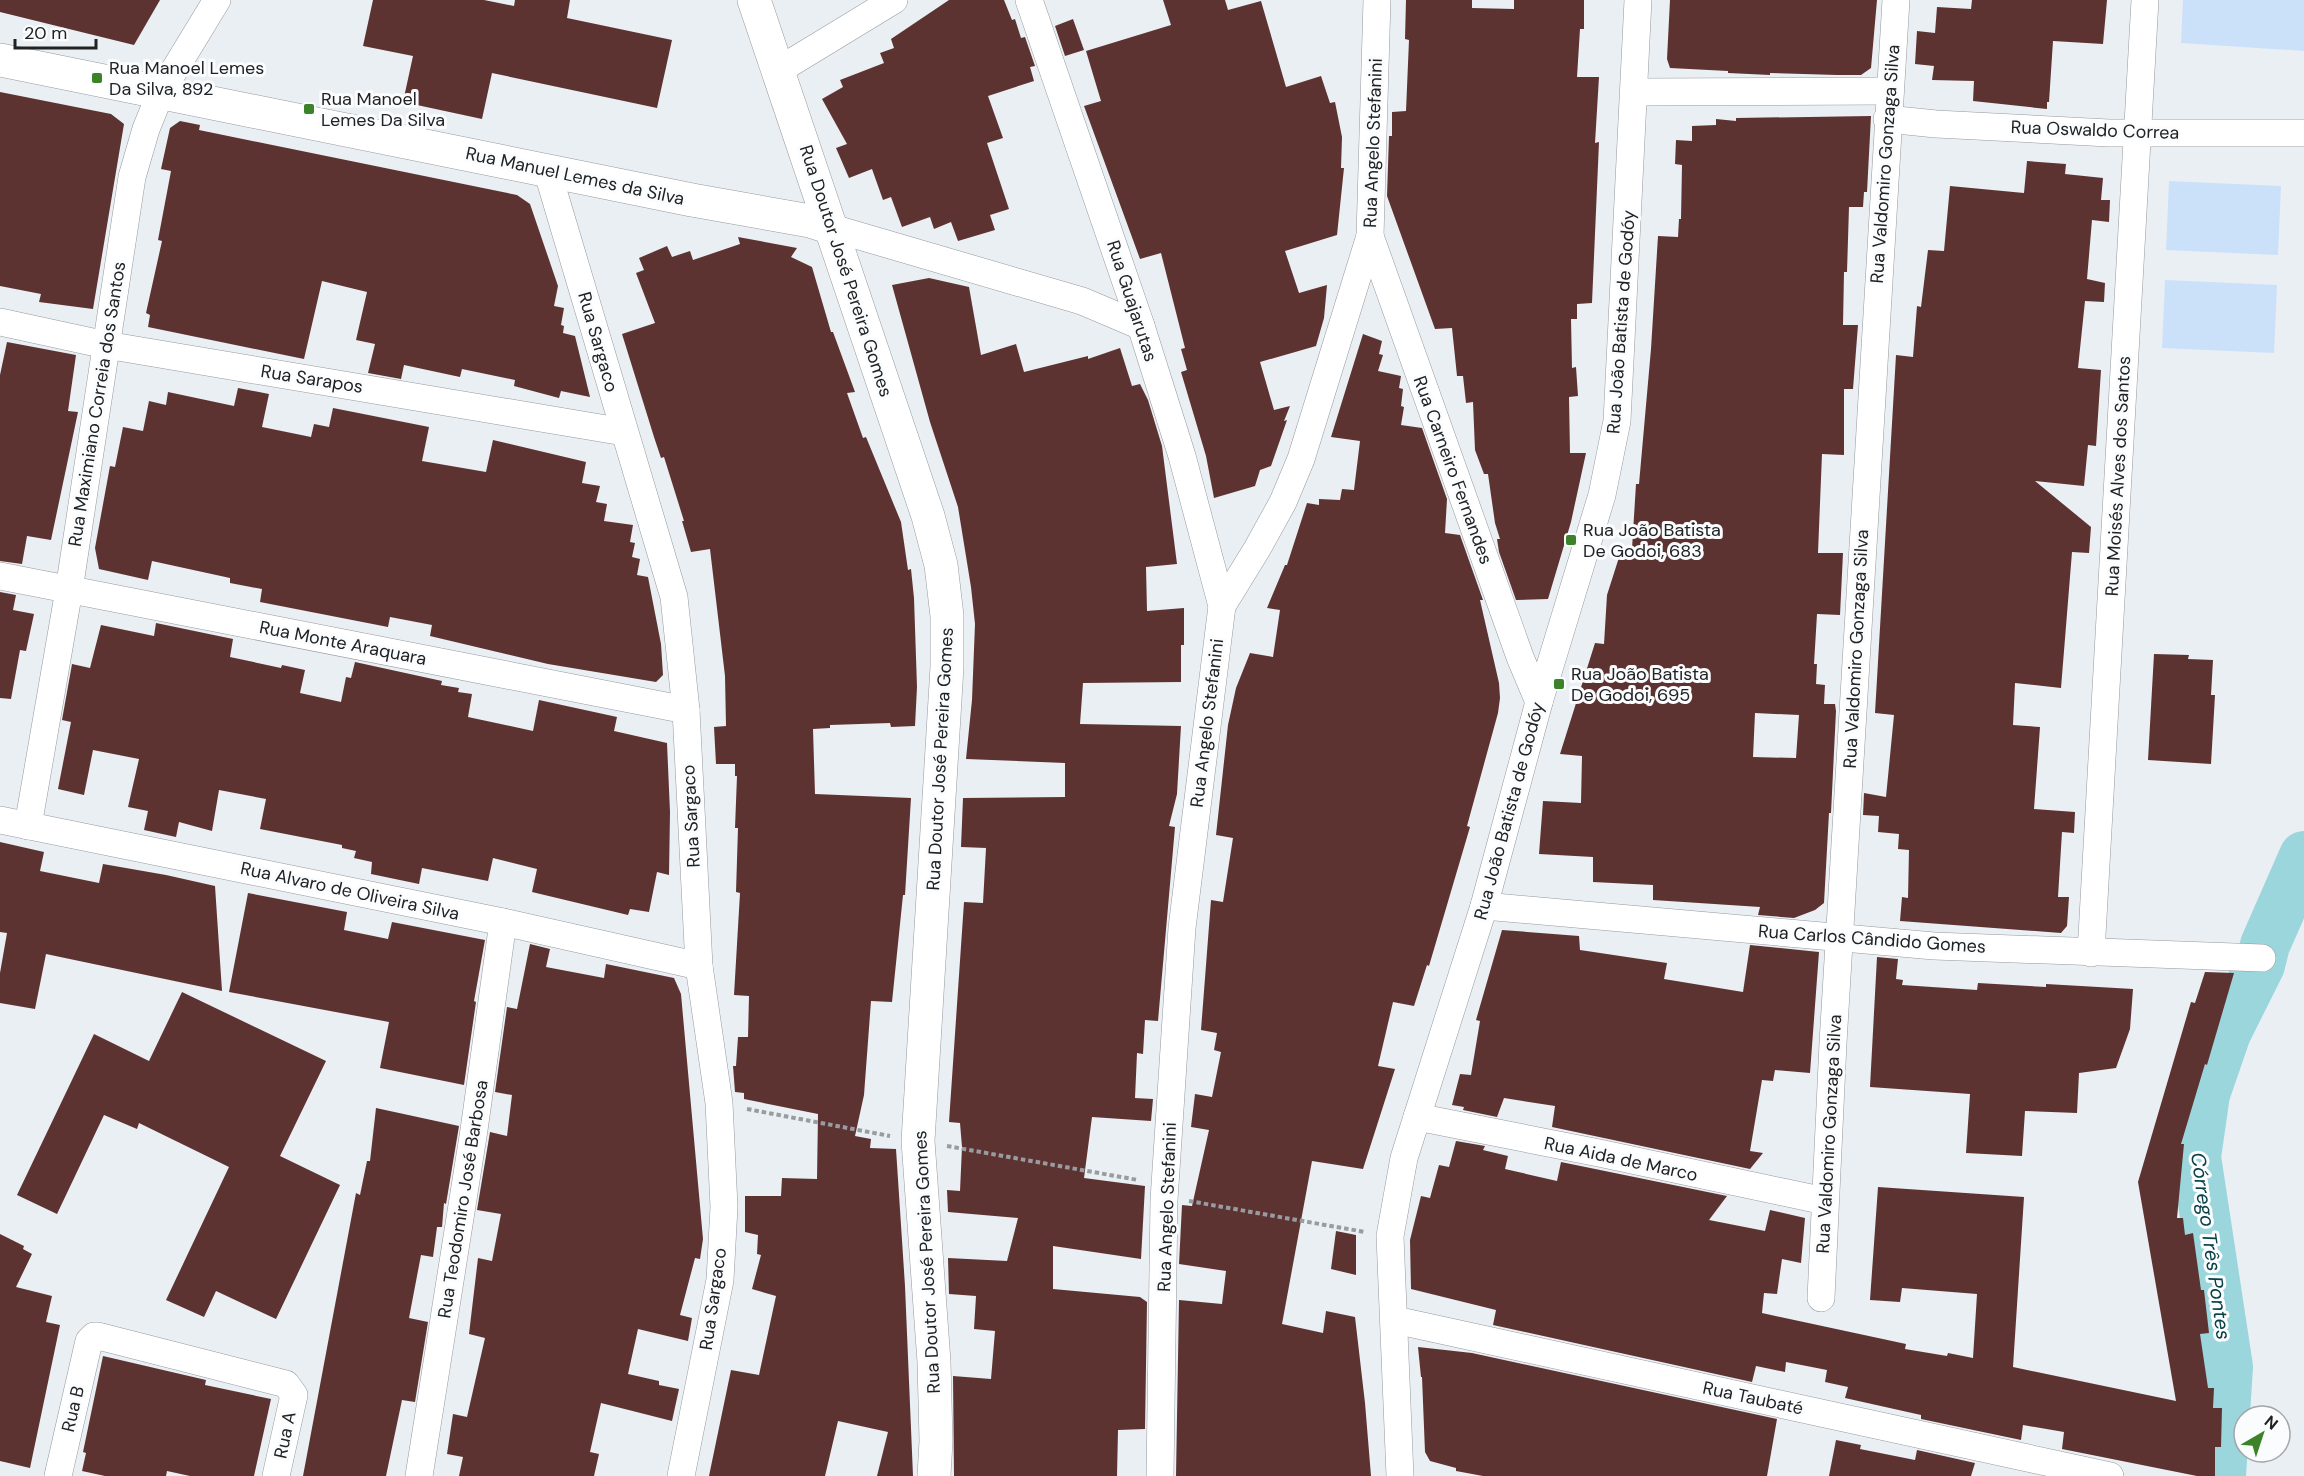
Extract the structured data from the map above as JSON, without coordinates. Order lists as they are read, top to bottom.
{
  "streets": {
    "main road": ["Rua Manuel Lemes da Silva", "Rua Doutor José Pereira Gomes"],
    "street": [
      "Rua Oswaldo Correa",
      "Rua Angelo Stefanini",
      "Rua Valdomiro Gonzaga Silva",
      "Rua Guajarutas",
      "Rua João Batista de Godóy",
      "Rua Sargaco",
      "Rua Sarapos",
      "Rua Maximiano Correia dos Santos",
      "Rua Carneiro Fernandes",
      "Rua Moisés Alves dos Santos",
      "Rua Monte Araquara",
      "Rua Alvaro de Oliveira Silva",
      "Rua Carlos Cândido Gomes",
      "Rua Aida de Marco",
      "Rua Teodomiro José Barbosa",
      "Rua Taubaté",
      "Rua B",
      "Rua A"
    ]
  },
  "crossings": [
    ["Rua Oswaldo Correa", "Rua Valdomiro Gonzaga Silva"],
    ["Rua Oswaldo Correa", "Rua Moisés Alves dos Santos"],
    ["Rua Angelo Stefanini", "Rua Guajarutas"],
    ["Rua Angelo Stefanini", "Rua Carneiro Fernandes"],
    ["Rua Valdomiro Gonzaga Silva", "Rua Carlos Cândido Gomes"],
    ["Rua Valdomiro Gonzaga Silva", "Rua Aida de Marco"],
    ["Rua Manuel Lemes da Silva", "Rua Doutor José Pereira Gomes"],
    ["Rua Manuel Lemes da Silva", "Rua Guajarutas"],
    ["Rua Manuel Lemes da Silva", "Rua Sargaco"],
    ["Rua Manuel Lemes da Silva", "Rua Maximiano Correia dos Santos"],
    ["Rua João Batista de Godóy", "Rua Carneiro Fernandes"],
    ["Rua João Batista de Godóy", "Rua Carlos Cândido Gomes"],
    ["Rua João Batista de Godóy", "Rua Aida de Marco"],
    ["Rua João Batista de Godóy", "Rua Taubaté"],
    ["Rua Sargaco", "Rua Sarapos"],
    ["Rua Sargaco", "Rua Monte Araquara"],
    ["Rua Sargaco", "Rua Alvaro de Oliveira Silva"],
    ["Rua Sarapos", "Rua Maximiano Correia dos Santos"],
    ["Rua Maximiano Correia dos Santos", "Rua Monte Araquara"],
    ["Rua Maximiano Correia dos Santos", "Rua Alvaro de Oliveira Silva"],
    ["Rua Moisés Alves dos Santos", "Rua Carlos Cândido Gomes"],
    ["Rua Alvaro de Oliveira Silva", "Rua Teodomiro José Barbosa"],
    ["Rua B", "Rua A"]
  ],
  "water": ["Córrego Três Pontes"],
  "places": {
    "transit": [
      "Rua Manoel Lemes Da Silva, 892",
      "Rua Manoel Lemes Da Silva",
      "Rua João Batista De Godoi, 683",
      "Rua João Batista De Godoi, 695"
    ]
  },
  "scale_bar": "20 m",
  "north": "top right"
}
